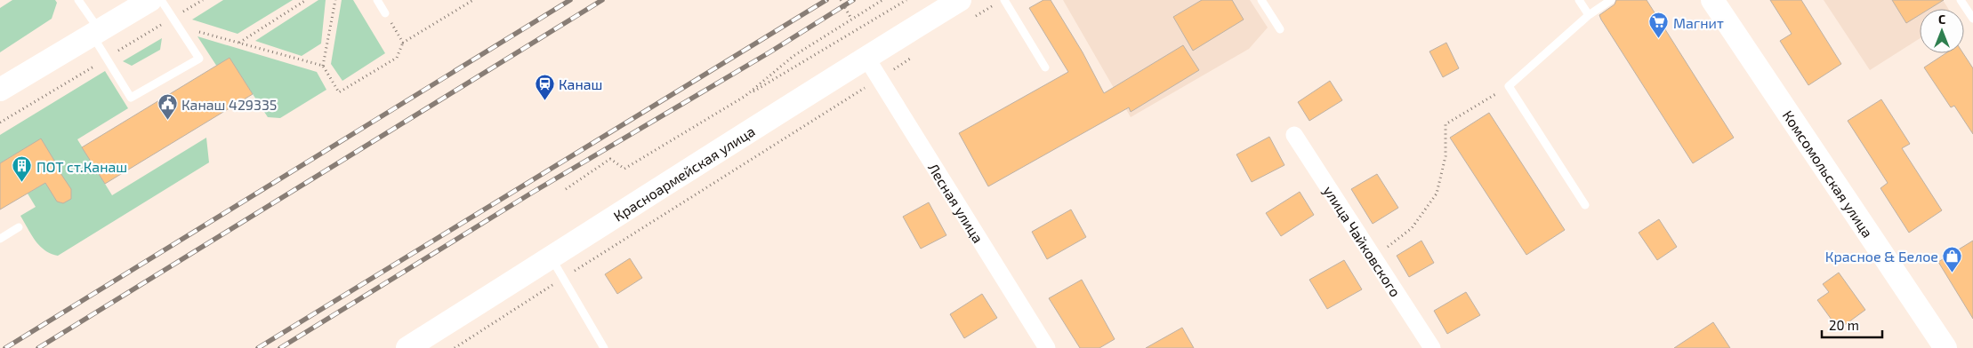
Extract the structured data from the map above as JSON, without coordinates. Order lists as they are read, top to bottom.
{
  "streets": {
    "main road": ["Красноармейская улица", "Комсомольская улица"],
    "street": ["Лесная улица", "улица Чайковского"]
  },
  "crossings": [
    ["Красноармейская улица", "Лесная улица"]
  ],
  "places": {
    "supermarket": ["Магнит"],
    "station": ["Канаш"],
    "public building": ["Канаш 429335"],
    "building": ["ПОТ ст.Канаш"],
    "shop": ["Красное & Белое"]
  },
  "scale_bar": "20 m",
  "north": "top"
}
